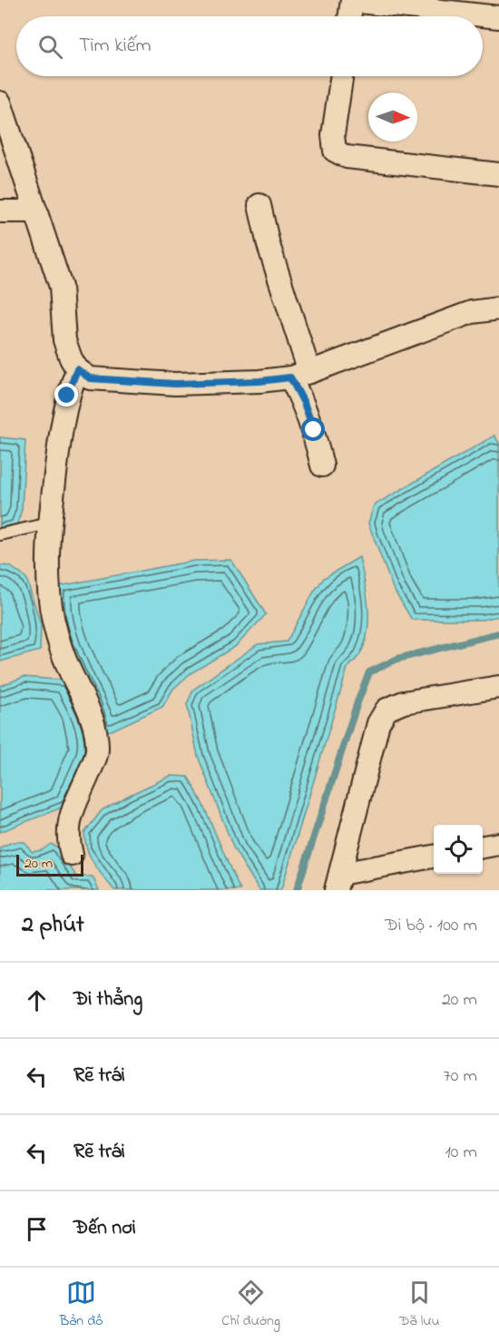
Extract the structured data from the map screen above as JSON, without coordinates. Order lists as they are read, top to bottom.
{
  "scale_bar": "20 m",
  "north": "right",
  "page": {
    "search": "Tìm kiếm",
    "scale": "20 m",
    "heading": ["2 phút", "Đi bộ · 100 m"],
    "list": [
      ["Đi thẳng", "20 m"],
      ["Rẽ trái", "70 m"],
      ["Rẽ trái", "10 m"],
      "Đến nơi"
    ],
    "nav": ["Bản đồ", "Chỉ đường", "Đã lưu"]
  }
}
